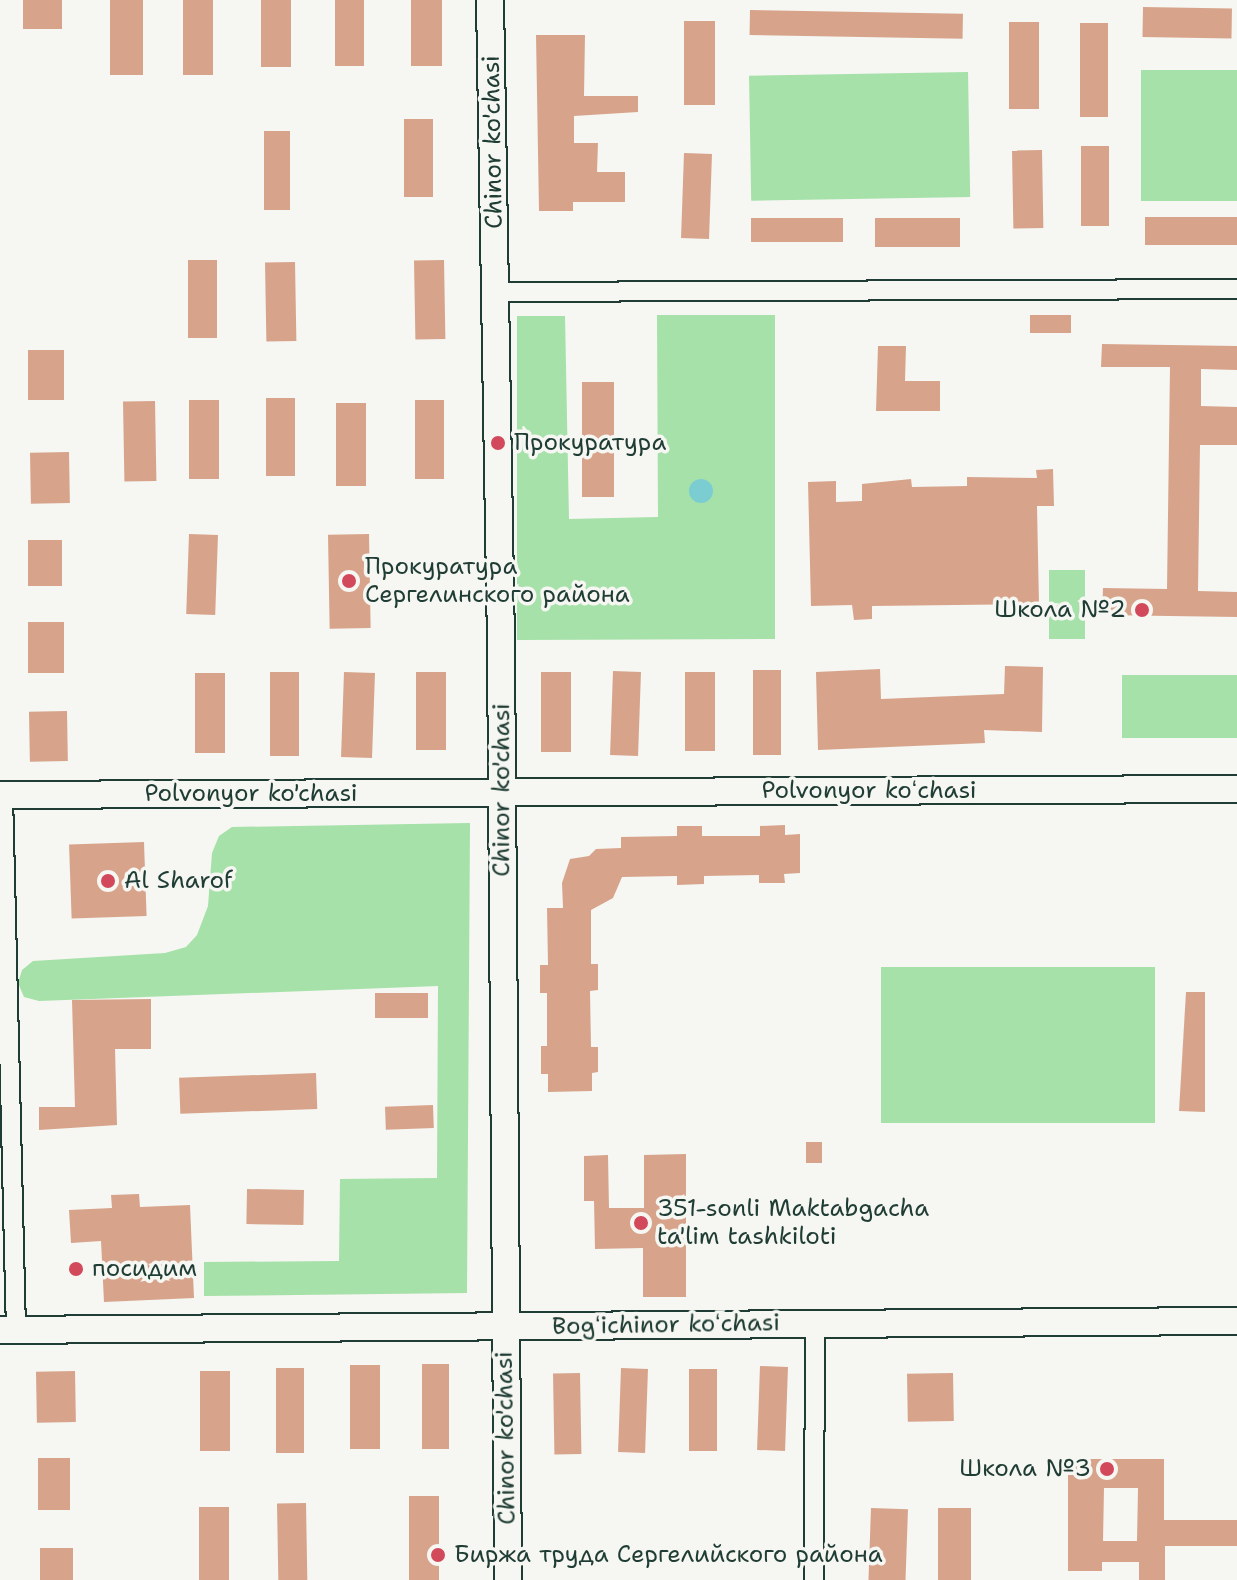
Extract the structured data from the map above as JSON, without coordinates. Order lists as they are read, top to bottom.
{
  "streets": {
    "street": [
      "Chinor ko'chasi",
      "Polvonyor koʻchasi",
      "Polvonyor ko'chasi",
      "Bogʻichinor koʻchasi"
    ]
  },
  "crossings": [
    ["Chinor ko'chasi", "Polvonyor koʻchasi"],
    ["Chinor ko'chasi", "Polvonyor ko'chasi"],
    ["Chinor ko'chasi", "Bogʻichinor koʻchasi"],
    ["Polvonyor koʻchasi", "Polvonyor ko'chasi"]
  ],
  "places": [
    "Прокуратура",
    "Прокуратура Сергелинского района",
    "Школа №2",
    "Al Sharof",
    "351-sonli Maktabgacha ta'lim tashkiloti",
    "посидим",
    "Школа №3",
    "Биржа труда Сергелийского района"
  ]
}
